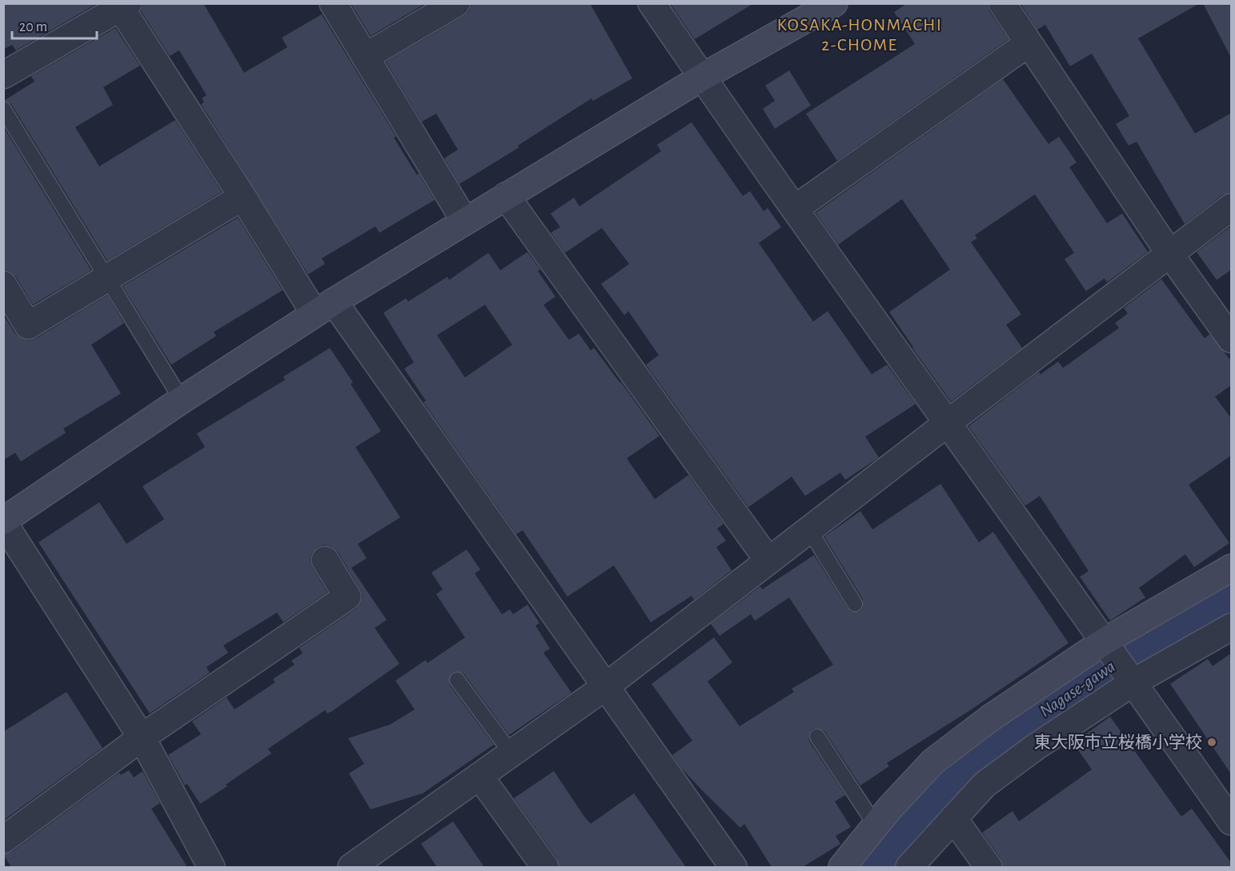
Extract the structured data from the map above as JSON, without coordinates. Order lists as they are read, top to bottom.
{
  "districts": ["KOSAKA-HONMACHI 2-CHOME"],
  "water": ["Nagase-gawa"],
  "places": ["東大阪市立桜橋小学校"],
  "scale_bar": "20 m"
}
